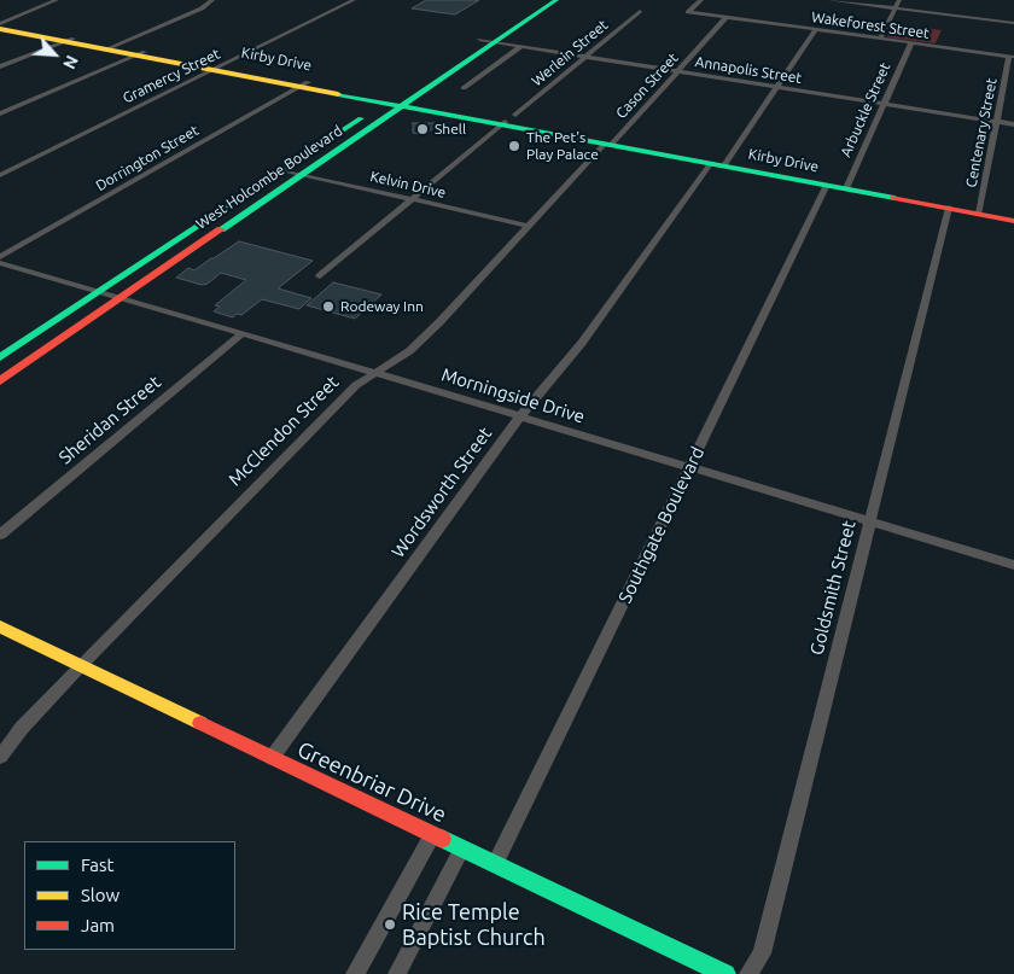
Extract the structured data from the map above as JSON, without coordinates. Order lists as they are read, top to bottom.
{
  "streets": {
    "main road": ["Kirby Drive", "West Holcombe Boulevard", "Greenbriar Drive"],
    "street": [
      "Wakeforest Street",
      "Werlein Street",
      "Annapolis Street",
      "Gramercy Street",
      "Cason Street",
      "Arbuckle Street",
      "Centenary Street",
      "Dorrington Street",
      "Kelvin Drive",
      "Morningside Drive",
      "Sheridan Street",
      "McClendon Street",
      "Wordsworth Street",
      "Southgate Boulevard",
      "Goldsmith Street"
    ]
  },
  "crossings": [
    ["Wakeforest Street", "Cason Street"],
    ["Wakeforest Street", "Arbuckle Street"],
    ["Wakeforest Street", "Centenary Street"],
    ["Wakeforest Street", "Wordsworth Street"],
    ["Werlein Street", "Kirby Drive"],
    ["Werlein Street", "Annapolis Street"],
    ["Kirby Drive", "Gramercy Street"],
    ["Kirby Drive", "Cason Street"],
    ["Kirby Drive", "Arbuckle Street"],
    ["Kirby Drive", "Centenary Street"],
    ["Kirby Drive", "Dorrington Street"],
    ["Kirby Drive", "West Holcombe Boulevard"],
    ["Kirby Drive", "McClendon Street"],
    ["Kirby Drive", "Wordsworth Street"],
    ["Kirby Drive", "Southgate Boulevard"],
    ["Kirby Drive", "Goldsmith Street"],
    ["Annapolis Street", "Cason Street"],
    ["Annapolis Street", "Arbuckle Street"],
    ["Annapolis Street", "Centenary Street"],
    ["Annapolis Street", "West Holcombe Boulevard"],
    ["Annapolis Street", "Wordsworth Street"],
    ["Cason Street", "McClendon Street"],
    ["West Holcombe Boulevard", "Kelvin Drive"],
    ["West Holcombe Boulevard", "Morningside Drive"],
    ["Kelvin Drive", "McClendon Street"],
    ["Morningside Drive", "Sheridan Street"],
    ["Morningside Drive", "McClendon Street"],
    ["Morningside Drive", "Wordsworth Street"],
    ["Morningside Drive", "Southgate Boulevard"],
    ["Morningside Drive", "Goldsmith Street"],
    ["McClendon Street", "Greenbriar Drive"],
    ["Wordsworth Street", "Greenbriar Drive"],
    ["Southgate Boulevard", "Greenbriar Drive"]
  ],
  "places": [
    "Shell",
    "The Pet's Play Palace",
    "Rodeway Inn",
    "Rice Temple Baptist Church"
  ],
  "legend": ["Fast", "Slow", "Jam"],
  "north": "bottom right"
}
